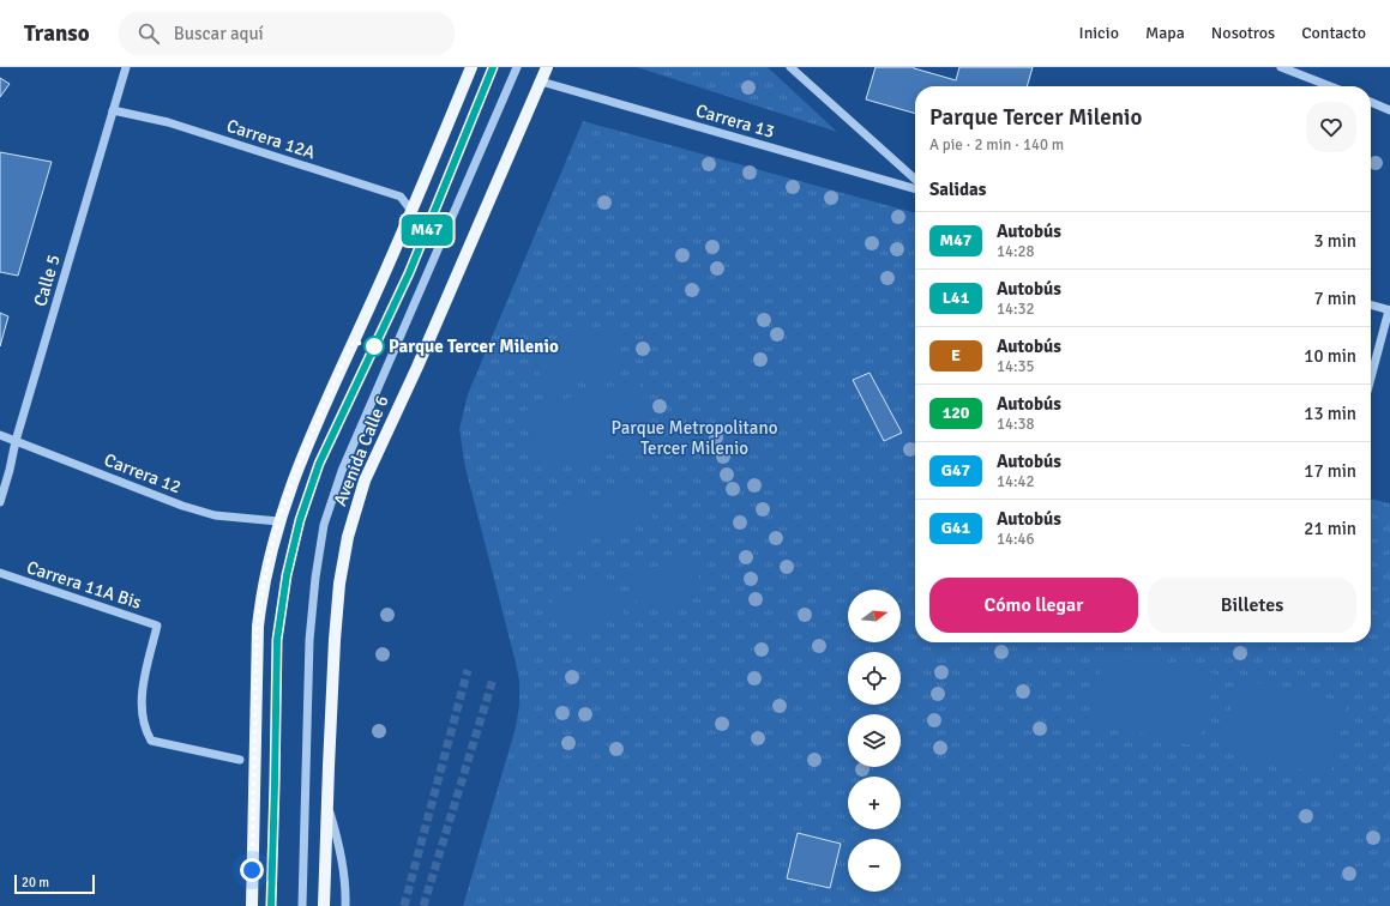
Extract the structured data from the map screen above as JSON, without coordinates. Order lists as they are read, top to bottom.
{
  "streets": {
    "main road": ["Avenida Calle 6"],
    "street": [
      "Carrera 13",
      "Carrera 12A",
      "Calle 5",
      "Carrera 12",
      "Carrera 11A Bis"
    ]
  },
  "crossings": [
    ["Carrera 13", "Avenida Calle 6"],
    ["Carrera 12A", "Calle 5"],
    ["Calle 5", "Carrera 12"]
  ],
  "parks": ["Parque Metropolitano Tercer Milenio"],
  "places": ["Parque Tercer Milenio"],
  "lines": ["bus line M47"],
  "scale_bar": "20 m",
  "north": "right",
  "page": {
    "header": "Transo",
    "search": "Buscar aquí",
    "nav": [
      "Inicio",
      "Mapa",
      "Nosotros",
      "Contacto"
    ],
    "on_map": "M47",
    "heading": [
      ["Parque Tercer Milenio", "A pie · 2 min · 140 m"],
      "Salidas"
    ],
    "list": [
      {
        "mark": "M47",
        "name": "Autobús",
        "note": "14:28",
        "value": "3 min"
      },
      {
        "mark": "L41",
        "name": "Autobús",
        "note": "14:32",
        "value": "7 min"
      },
      {
        "mark": "E",
        "name": "Autobús",
        "note": "14:35",
        "value": "10 min"
      },
      {
        "mark": "120",
        "name": "Autobús",
        "note": "14:38",
        "value": "13 min"
      },
      {
        "mark": "G47",
        "name": "Autobús",
        "note": "14:42",
        "value": "17 min"
      },
      {
        "mark": "G41",
        "name": "Autobús",
        "note": "14:46",
        "value": "21 min"
      }
    ],
    "buttons": ["Cómo llegar", "Billetes"],
    "map_buttons": ["+", "−"],
    "scale": "20 m"
  }
}
